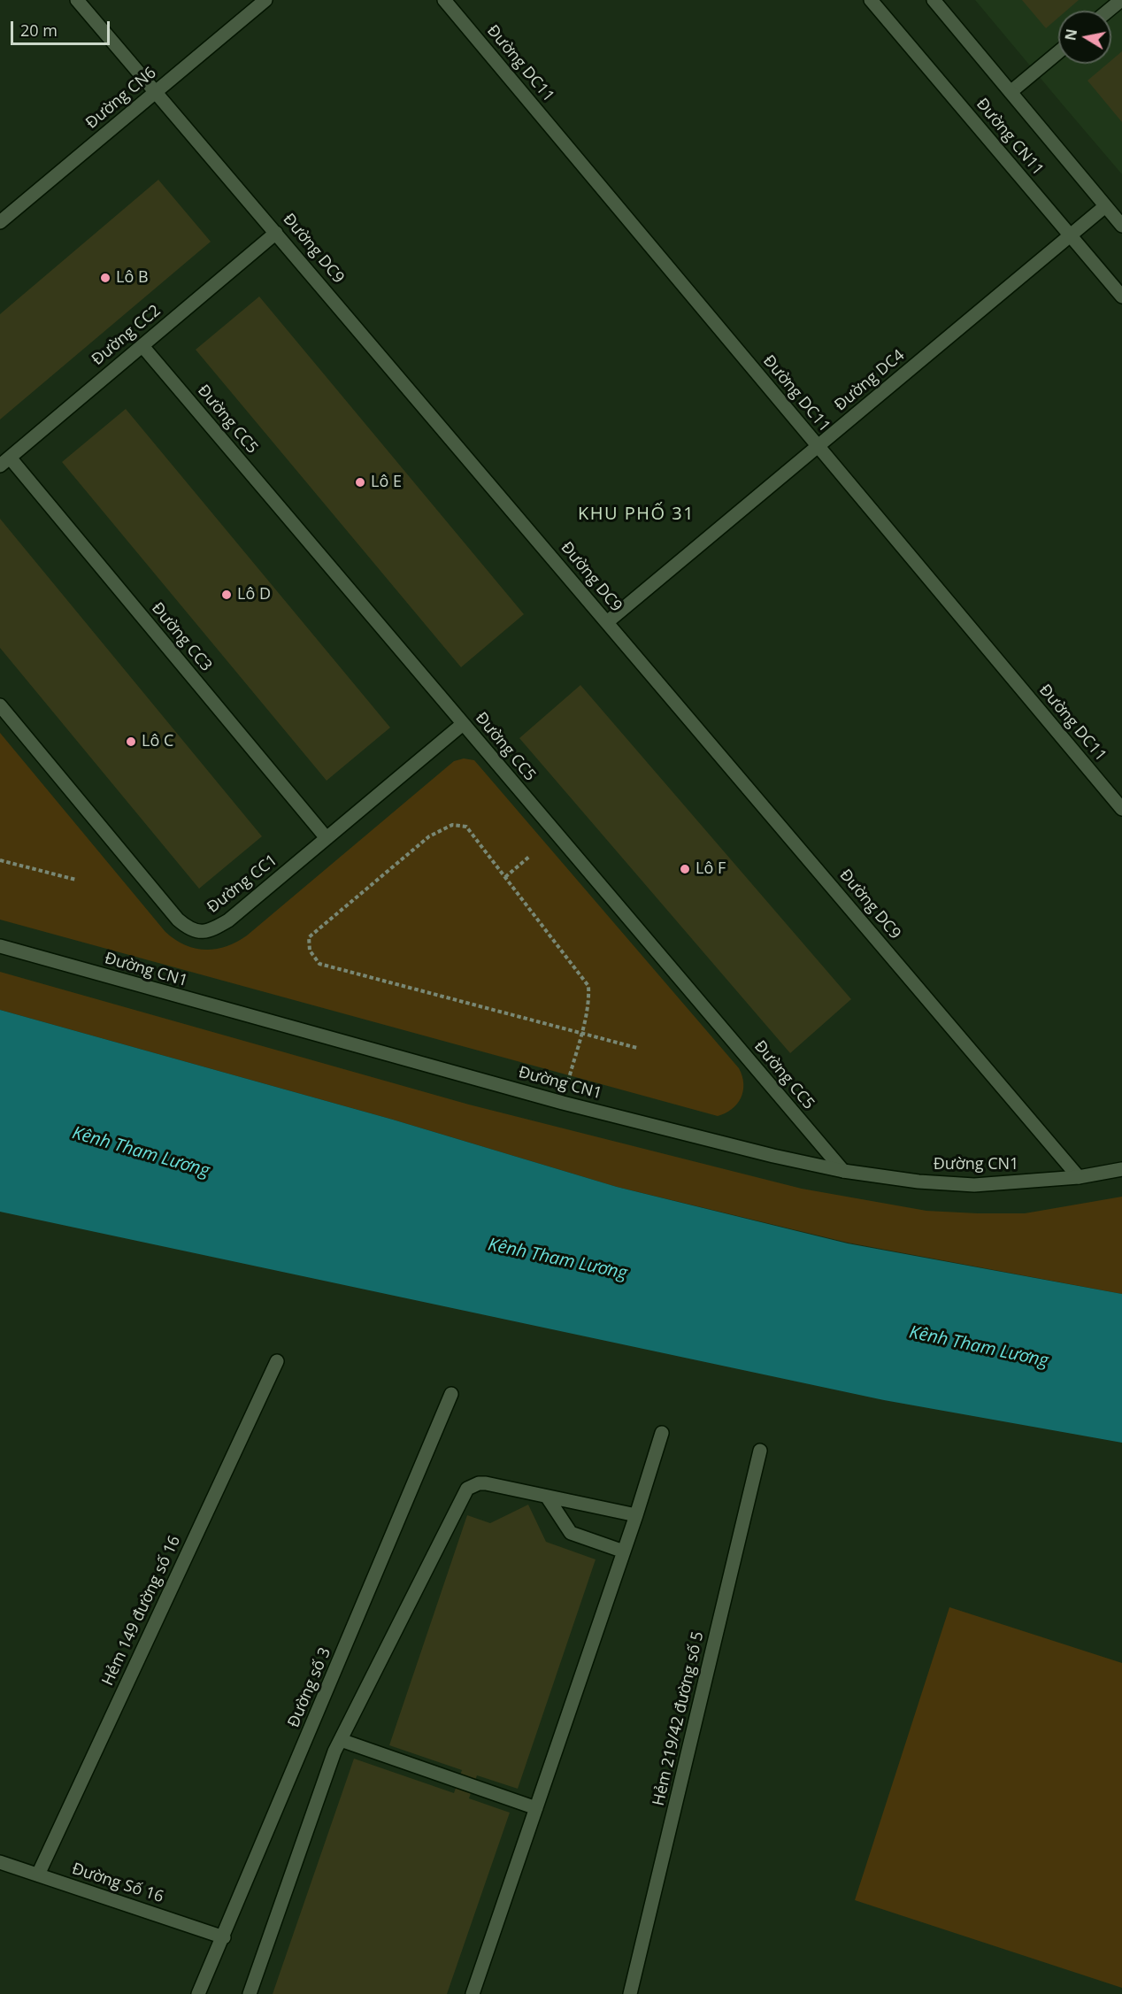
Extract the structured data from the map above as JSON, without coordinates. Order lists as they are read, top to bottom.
{
  "streets": {
    "street": [
      "Đường DC11",
      "Đường CN6",
      "Đường CN11",
      "Đường DC9",
      "Đường CC2",
      "Đường DC4",
      "Đường CC5",
      "Đường CC3",
      "Đường CC1",
      "Đường CN1",
      "Hẻm 149 đường số 16",
      "Đường số 3",
      "Hẻm 219/42 đường số 5",
      "Đường Số 16"
    ]
  },
  "crossings": [
    ["Đường DC11", "Đường DC4"],
    ["Đường CN6", "Đường DC9"],
    ["Đường CN11", "Đường DC4"],
    ["Đường DC9", "Đường CC2"],
    ["Đường DC9", "Đường DC4"],
    ["Đường DC9", "Đường CN1"],
    ["Đường CC2", "Đường CC5"],
    ["Đường CC2", "Đường CC3"],
    ["Đường CC5", "Đường CC1"],
    ["Đường CC5", "Đường CN1"],
    ["Đường CC3", "Đường CC1"],
    ["Hẻm 149 đường số 16", "Đường Số 16"],
    ["Đường số 3", "Đường Số 16"]
  ],
  "districts": ["KHU PHỐ 31"],
  "water": ["Kênh Tham Lương"],
  "places": [
    "Lô B",
    "Lô E",
    "Lô D",
    "Lô C",
    "Lô F"
  ],
  "scale_bar": "20 m",
  "north": "left"
}
